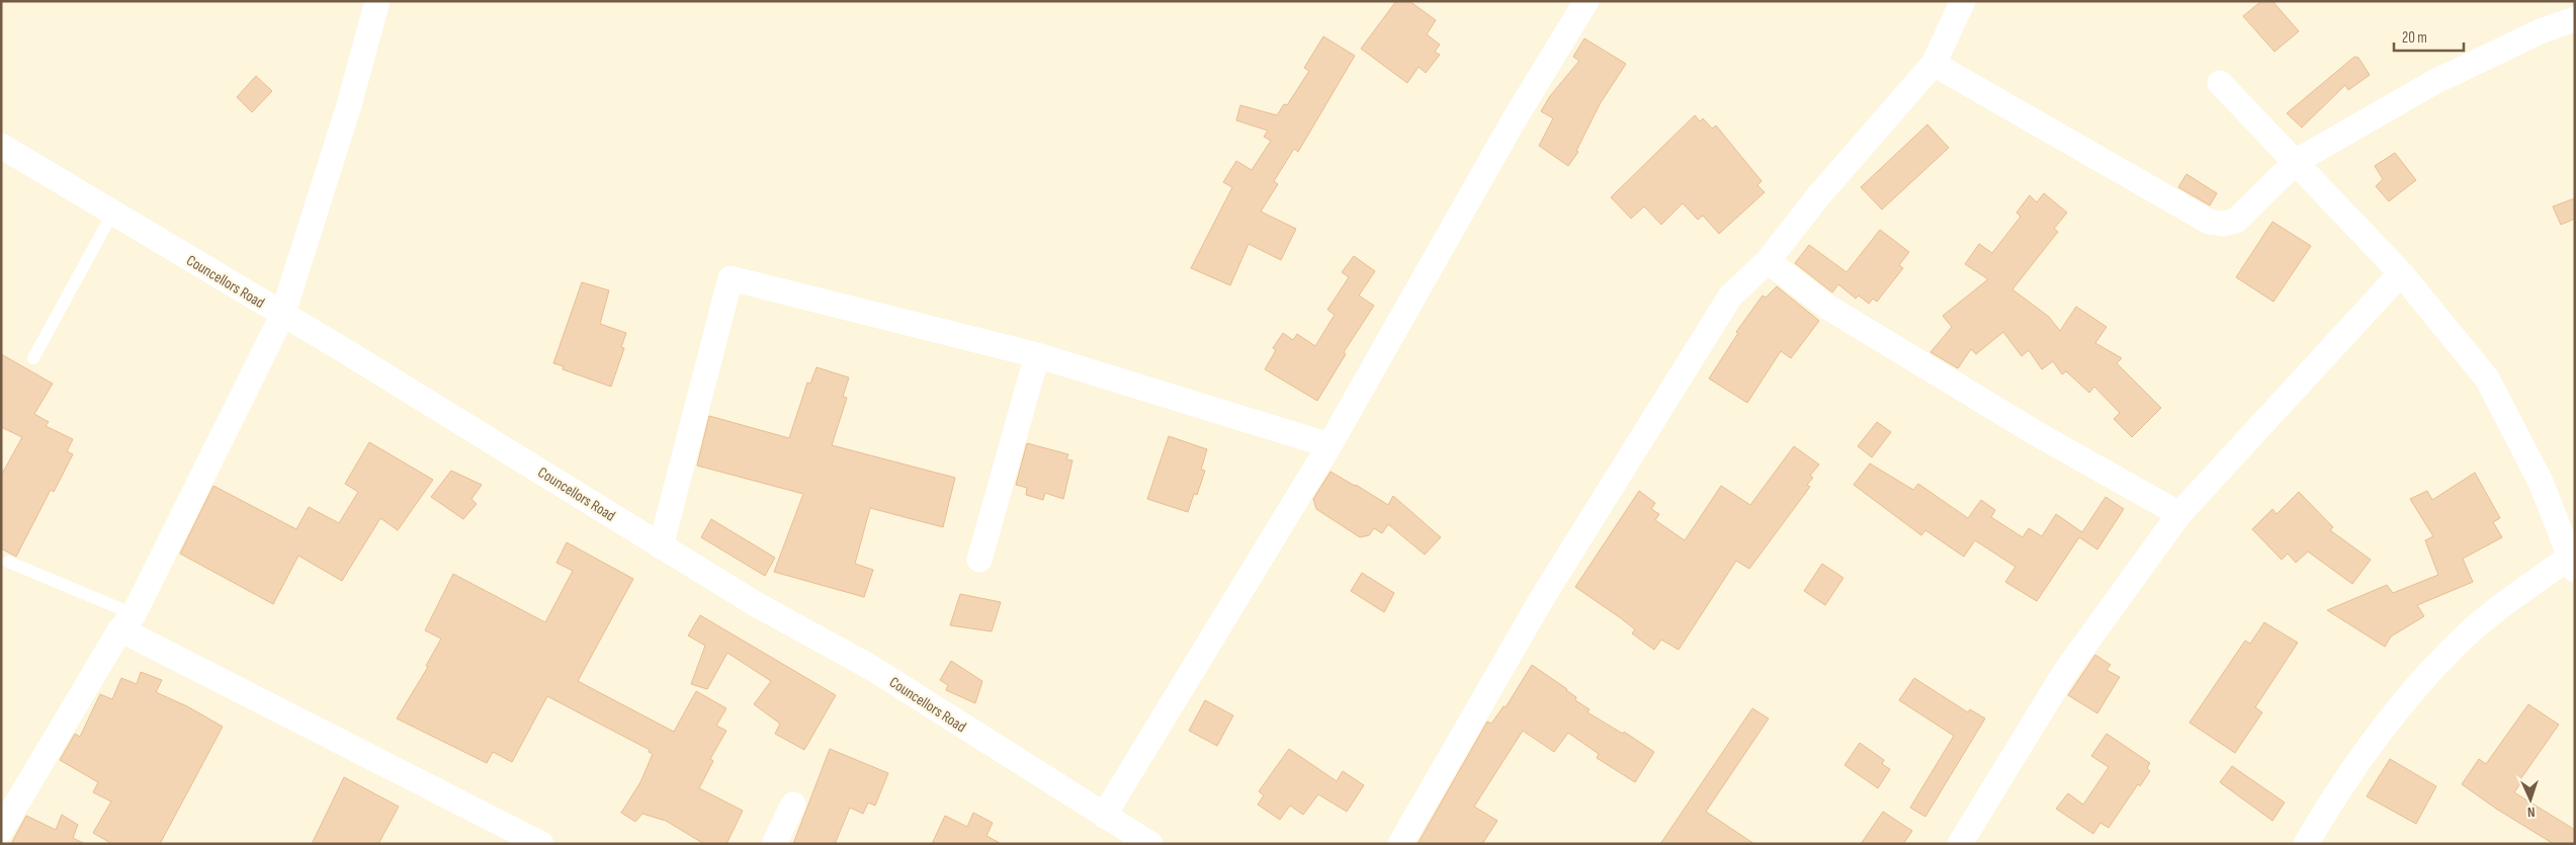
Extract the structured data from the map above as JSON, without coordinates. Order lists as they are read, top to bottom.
{
  "streets": {
    "street": ["Councellors Road"]
  },
  "scale_bar": "20 m",
  "north": "bottom"
}
